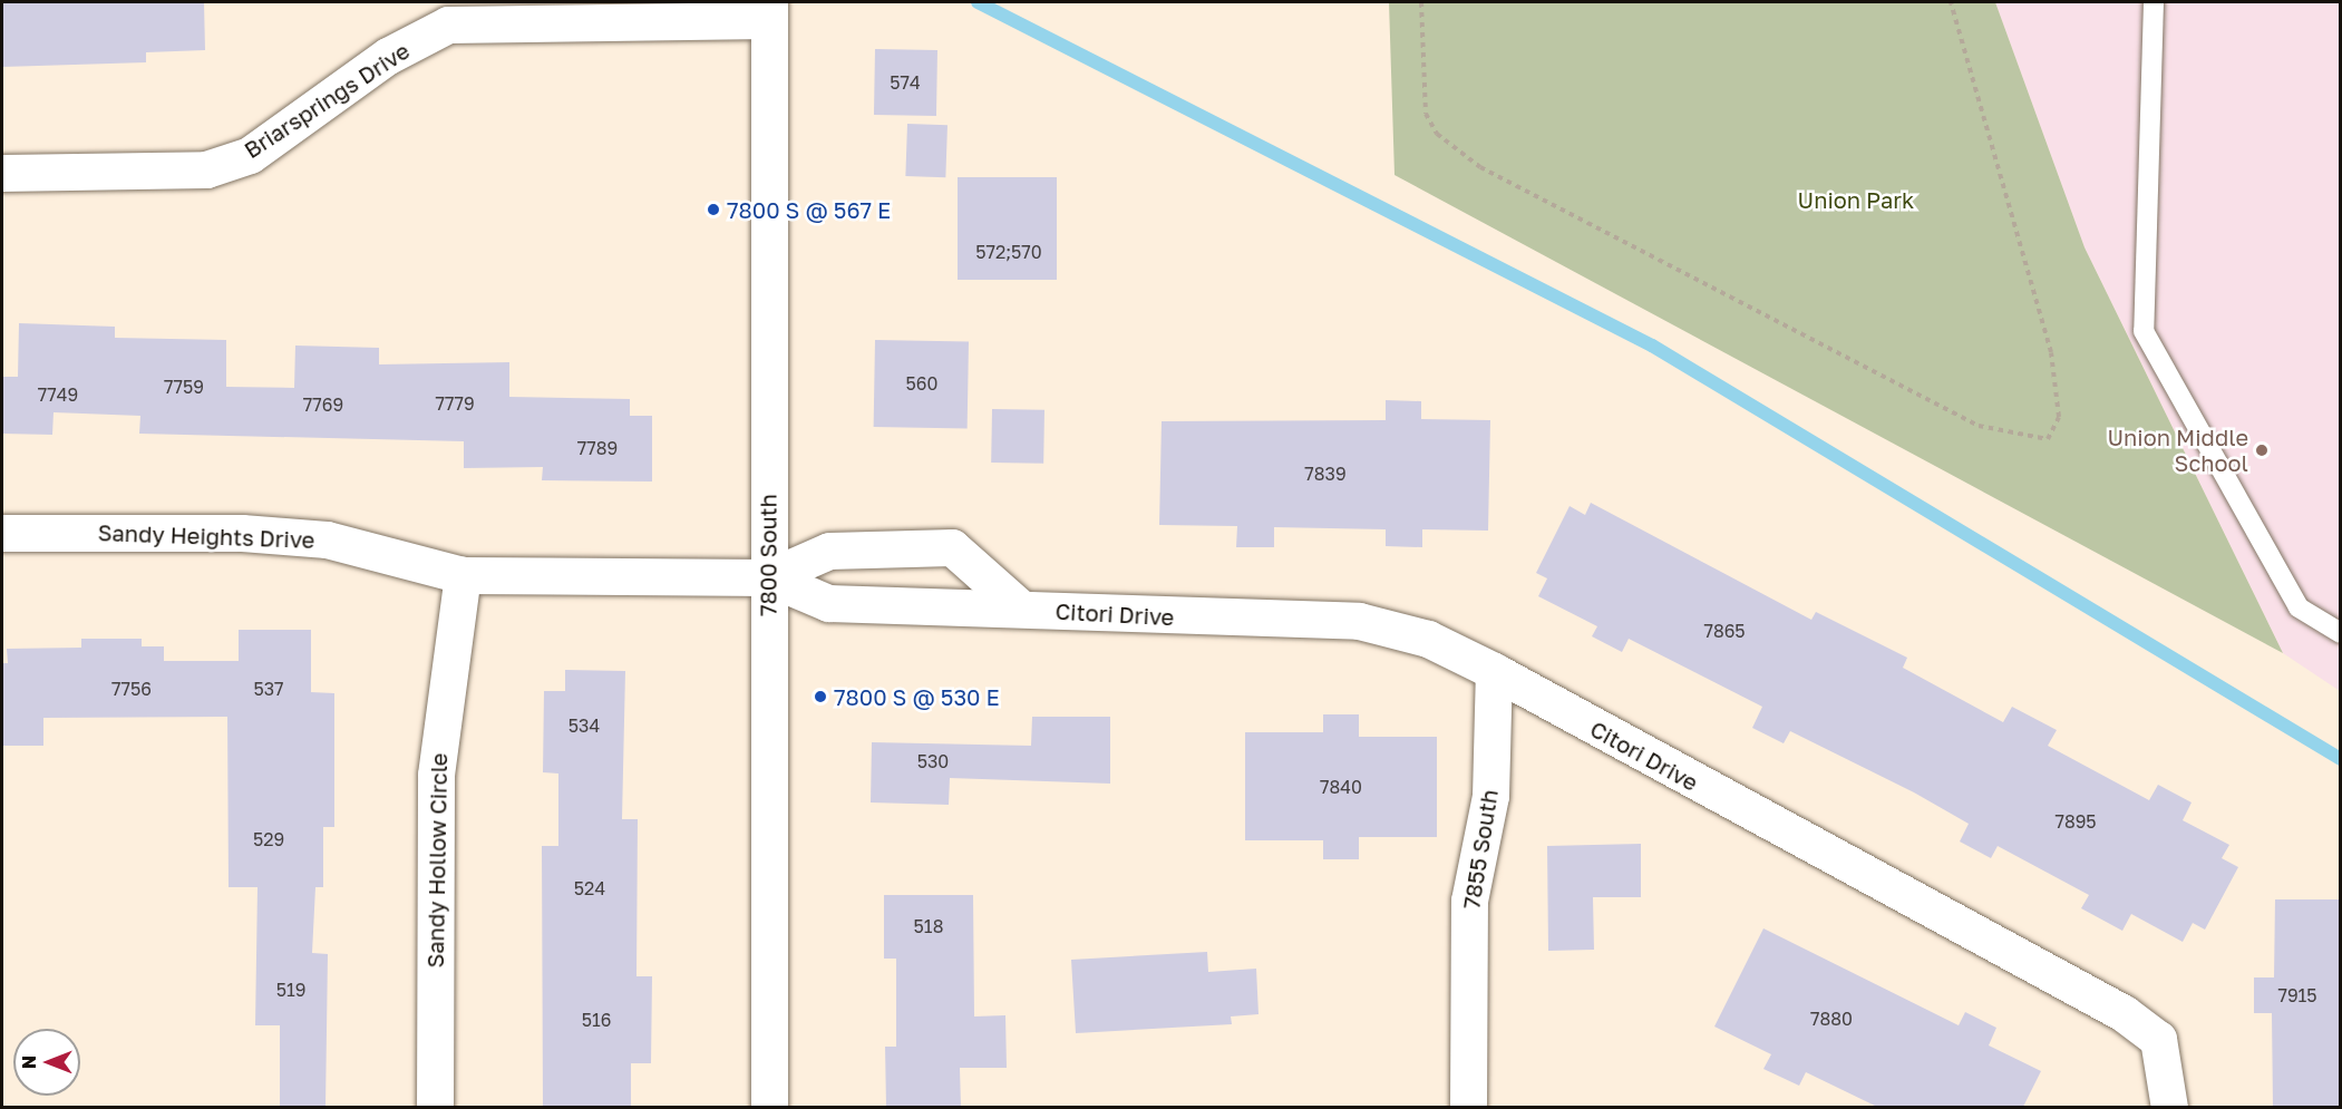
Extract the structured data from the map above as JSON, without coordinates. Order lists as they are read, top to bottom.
{
  "streets": {
    "street": [
      "Briarsprings Drive",
      "Sandy Heights Drive",
      "7800 South",
      "Citori Drive",
      "7855 South",
      "Sandy Hollow Circle"
    ]
  },
  "crossings": [
    ["Briarsprings Drive", "7800 South"],
    ["Sandy Heights Drive", "7800 South"],
    ["Sandy Heights Drive", "Citori Drive"],
    ["Sandy Heights Drive", "Sandy Hollow Circle"],
    ["7800 South", "Citori Drive"],
    ["Citori Drive", "7855 South"]
  ],
  "parks": ["Union Park"],
  "places": ["7800 S @ 567 E", "Union Middle School", "7800 S @ 530 E"],
  "house_numbers": [
    "574",
    "572;570",
    "560",
    "7759",
    "7749",
    "7779",
    "7769",
    "7789",
    "7839",
    "7865",
    "7756",
    "537",
    "534",
    "530",
    "7840",
    "7895",
    "529",
    "524",
    "518",
    "519",
    "7915",
    "7880",
    "516"
  ],
  "north": "left"
}
